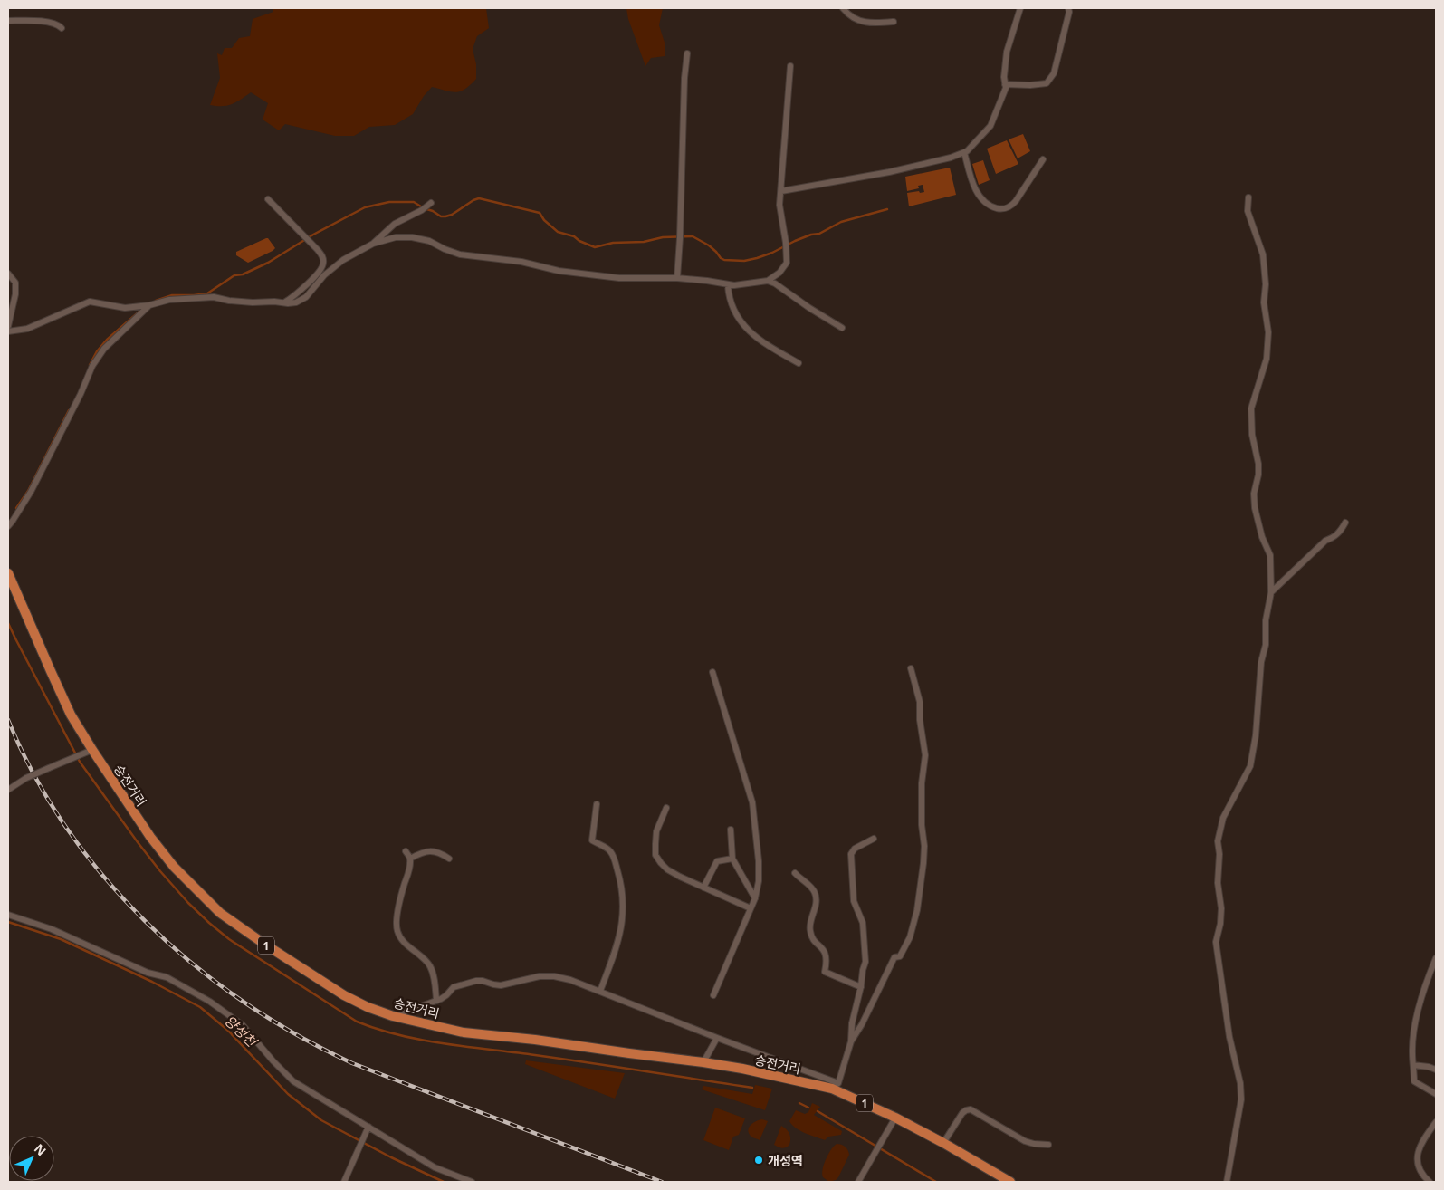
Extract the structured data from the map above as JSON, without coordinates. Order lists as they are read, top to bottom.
{
  "streets": {
    "main road": ["승전거리", "1"]
  },
  "water": ["양성천"],
  "places": ["개성역"],
  "north": "top right"
}
